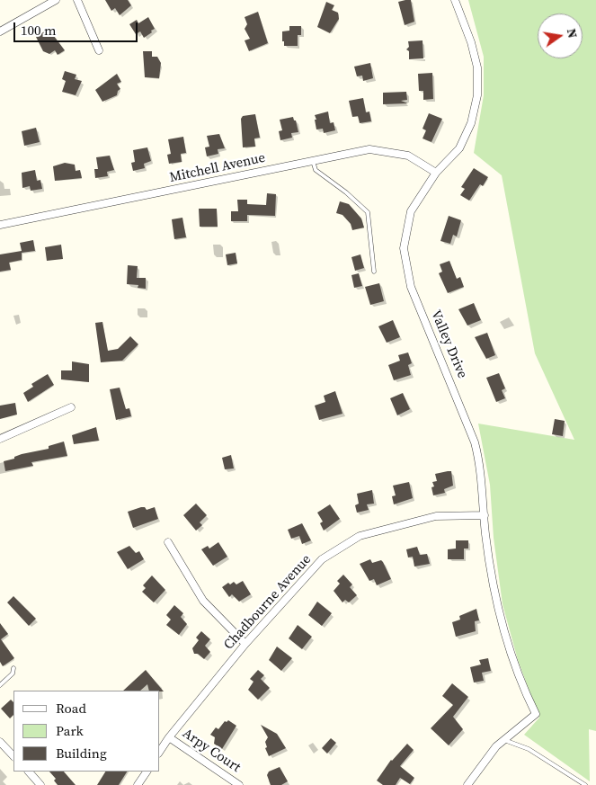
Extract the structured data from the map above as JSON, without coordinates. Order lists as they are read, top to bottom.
{
  "streets": {
    "street": [
      "Mitchell Avenue",
      "Valley Drive",
      "Chadbourne Avenue",
      "Arpy Court"
    ]
  },
  "crossings": [
    ["Mitchell Avenue", "Valley Drive"],
    ["Valley Drive", "Chadbourne Avenue"],
    ["Chadbourne Avenue", "Arpy Court"]
  ],
  "legend": ["Road", "Park", "Building"],
  "scale_bar": "100 m",
  "north": "right"
}
